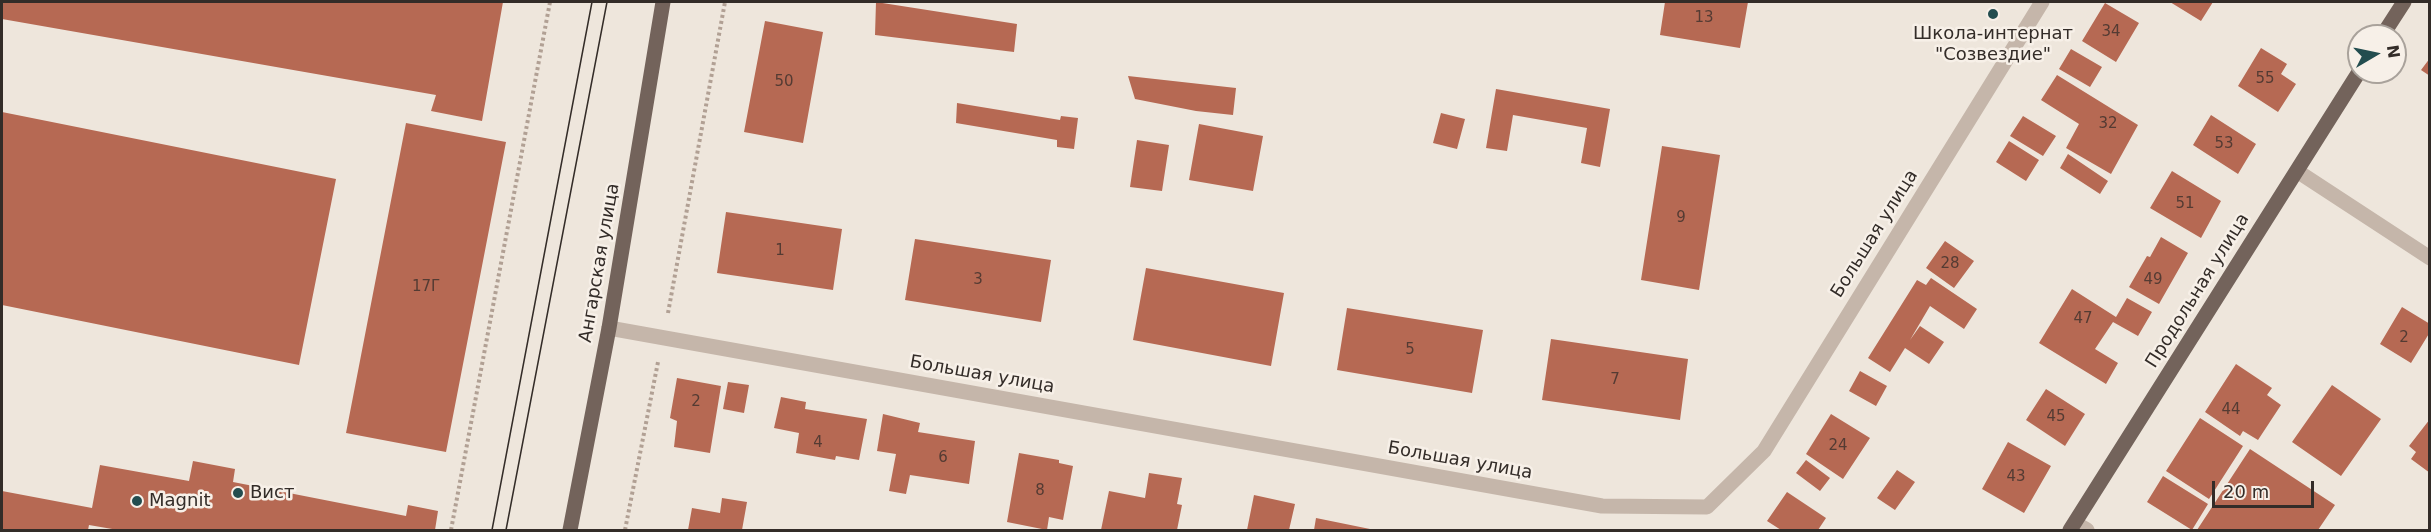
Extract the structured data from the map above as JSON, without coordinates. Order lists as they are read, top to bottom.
{
  "streets": {
    "main road": ["Ангарская улица", "Продольная улица"],
    "street": ["Большая улица"]
  },
  "crossings": [
    ["Большая улица", "Ангарская улица"]
  ],
  "places": ["Школа-интернат \"Созвездие\"", "Вист", "Magnit"],
  "house_numbers": [
    "13",
    "34",
    "55",
    "50",
    "32",
    "53",
    "51",
    "9",
    "1",
    "28",
    "3",
    "49",
    "17Г",
    "47",
    "2",
    "5",
    "7",
    "2",
    "44",
    "45",
    "4",
    "24",
    "6",
    "43",
    "8"
  ],
  "scale_bar": "20 m",
  "north": "right"
}
